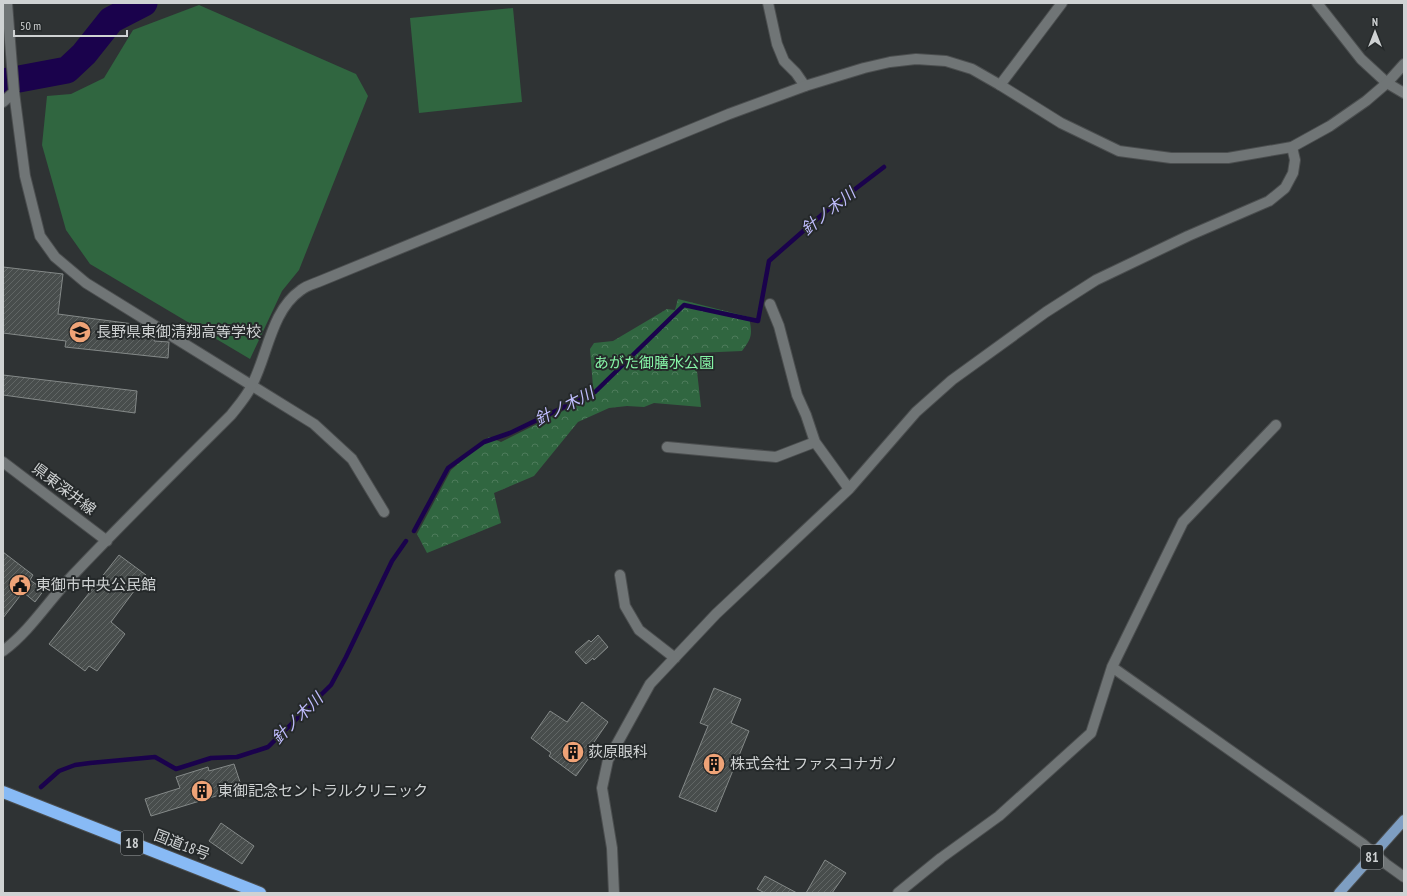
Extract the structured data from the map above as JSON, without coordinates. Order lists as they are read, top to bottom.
{
  "streets": {
    "highway": ["18", "国道18号"],
    "main road": ["81"],
    "street": ["県東深井線"]
  },
  "water": ["針ノ木川"],
  "parks": ["あがた御膳水公園"],
  "places": {
    "school or university": ["長野県東御清翔高等学校"],
    "public building": ["東御市中央公民館"],
    "building": ["荻原眼科", "株式会社 ファスコナガノ", "東御記念セントラルクリニック"]
  },
  "scale_bar": "50 m",
  "north": "top"
}
